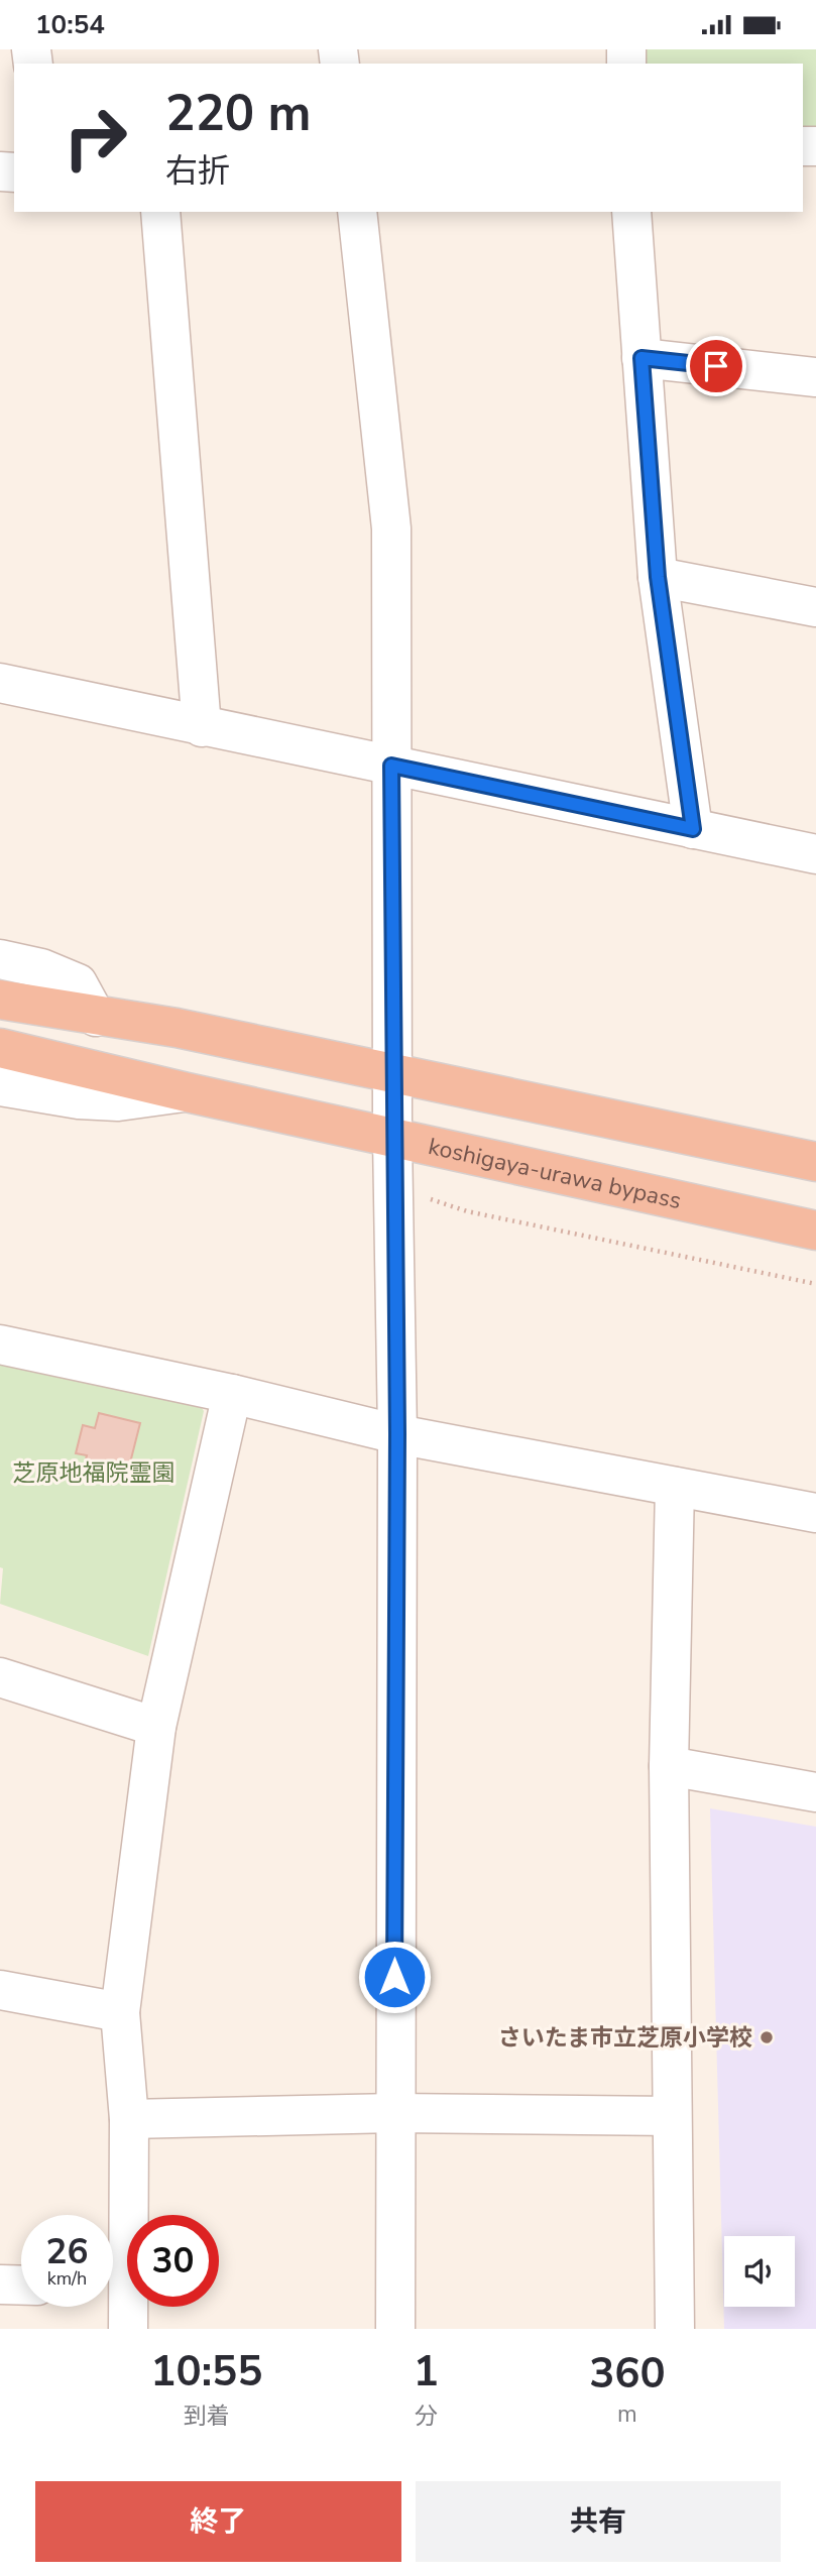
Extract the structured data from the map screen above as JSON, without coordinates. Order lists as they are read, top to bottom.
{
  "streets": {
    "highway": ["koshigaya-urawa bypass"]
  },
  "parks": ["芝原地福院霊園"],
  "places": ["さいたま市立芝原小学校"],
  "page": {
    "status": "10:54",
    "turn": ["220 m", "右折"],
    "speed": "26 km/h",
    "limit": "30",
    "eta": [
      "10:55",
      "到着",
      "1",
      "分",
      "360",
      "m"
    ],
    "buttons": ["終了", "共有"]
  }
}
